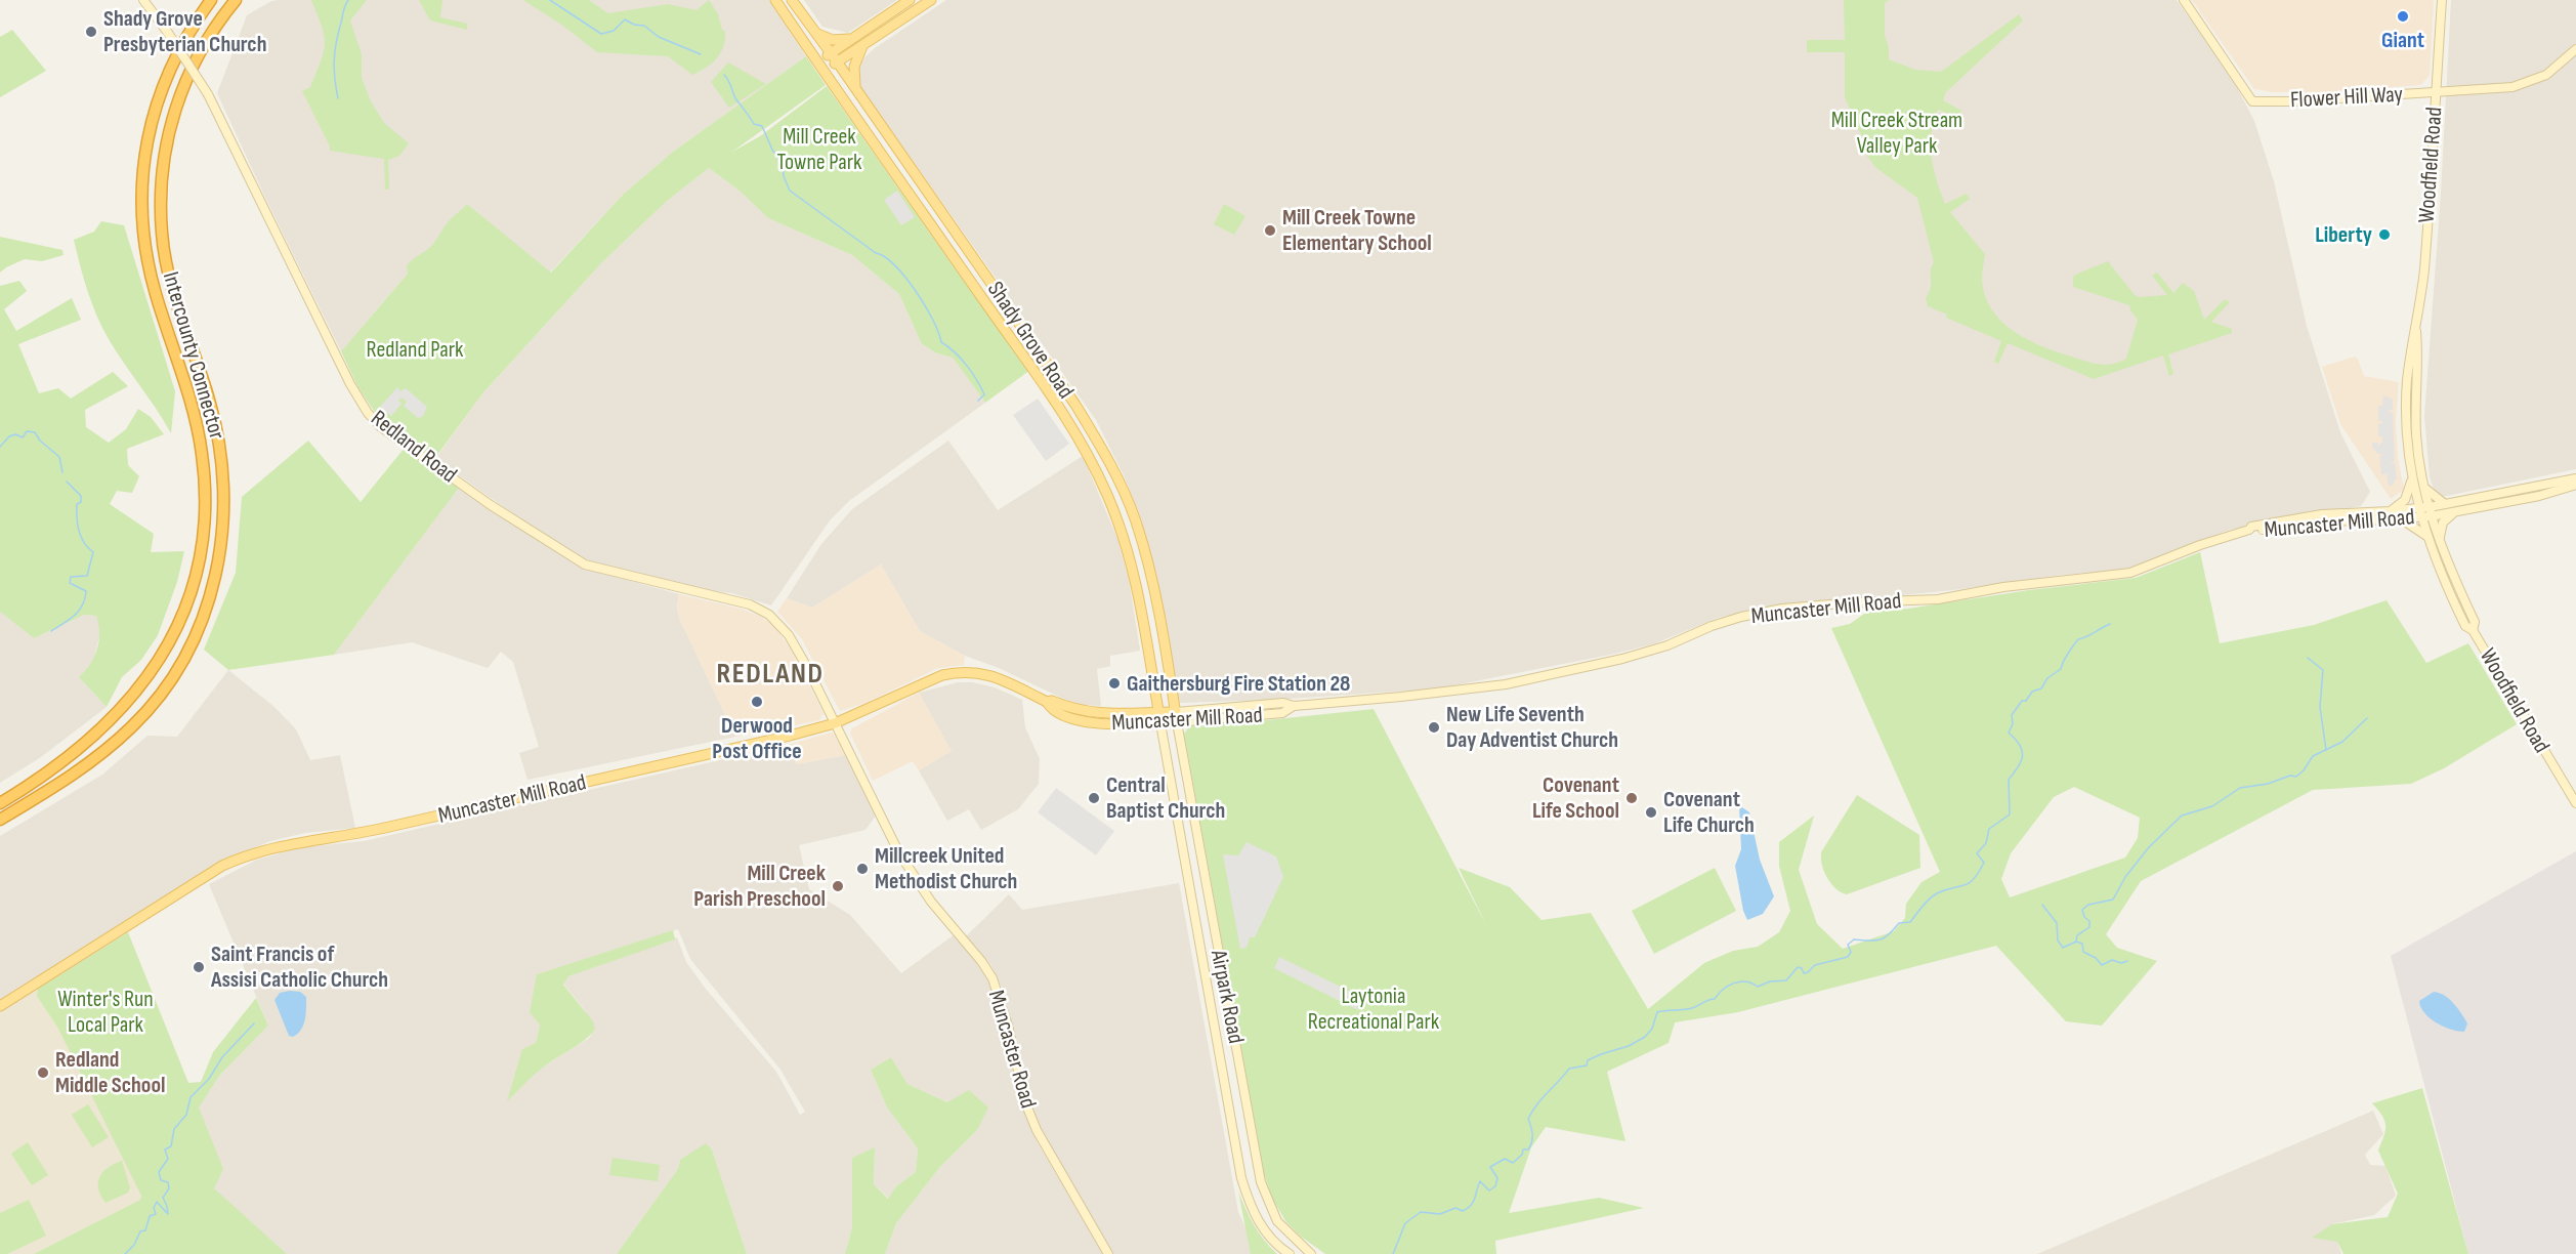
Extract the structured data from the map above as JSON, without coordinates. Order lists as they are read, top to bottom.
{
  "streets": {
    "highway": ["Intercounty Connector"],
    "main road": [
      "Flower Hill Way",
      "Woodfield Road",
      "Shady Grove Road",
      "Redland Road",
      "Muncaster Mill Road",
      "Airpark Road",
      "Muncaster Road"
    ]
  },
  "crossings": [
    ["Flower Hill Way", "Woodfield Road"],
    ["Woodfield Road", "Muncaster Mill Road"],
    ["Shady Grove Road", "Muncaster Mill Road"],
    ["Shady Grove Road", "Airpark Road"],
    ["Redland Road", "Muncaster Mill Road"],
    ["Redland Road", "Muncaster Road"],
    ["Muncaster Mill Road", "Airpark Road"],
    ["Muncaster Mill Road", "Muncaster Road"]
  ],
  "districts": ["REDLAND"],
  "parks": [
    "Mill Creek Stream Valley Park",
    "Mill Creek Towne Park",
    "Redland Park",
    "Laytonia Recreational Park",
    "Winter's Run Local Park"
  ],
  "places": [
    "Giant",
    "Shady Grove Presbyterian Church",
    "Mill Creek Towne Elementary School",
    "Liberty",
    "Gaithersburg Fire Station 28",
    "Derwood Post Office",
    "New Life Seventh Day Adventist Church",
    "Central Baptist Church",
    "Covenant Life School",
    "Covenant Life Church",
    "Millcreek United Methodist Church",
    "Mill Creek Parish Preschool",
    "Saint Francis of Assisi Catholic Church",
    "Redland Middle School"
  ]
}
